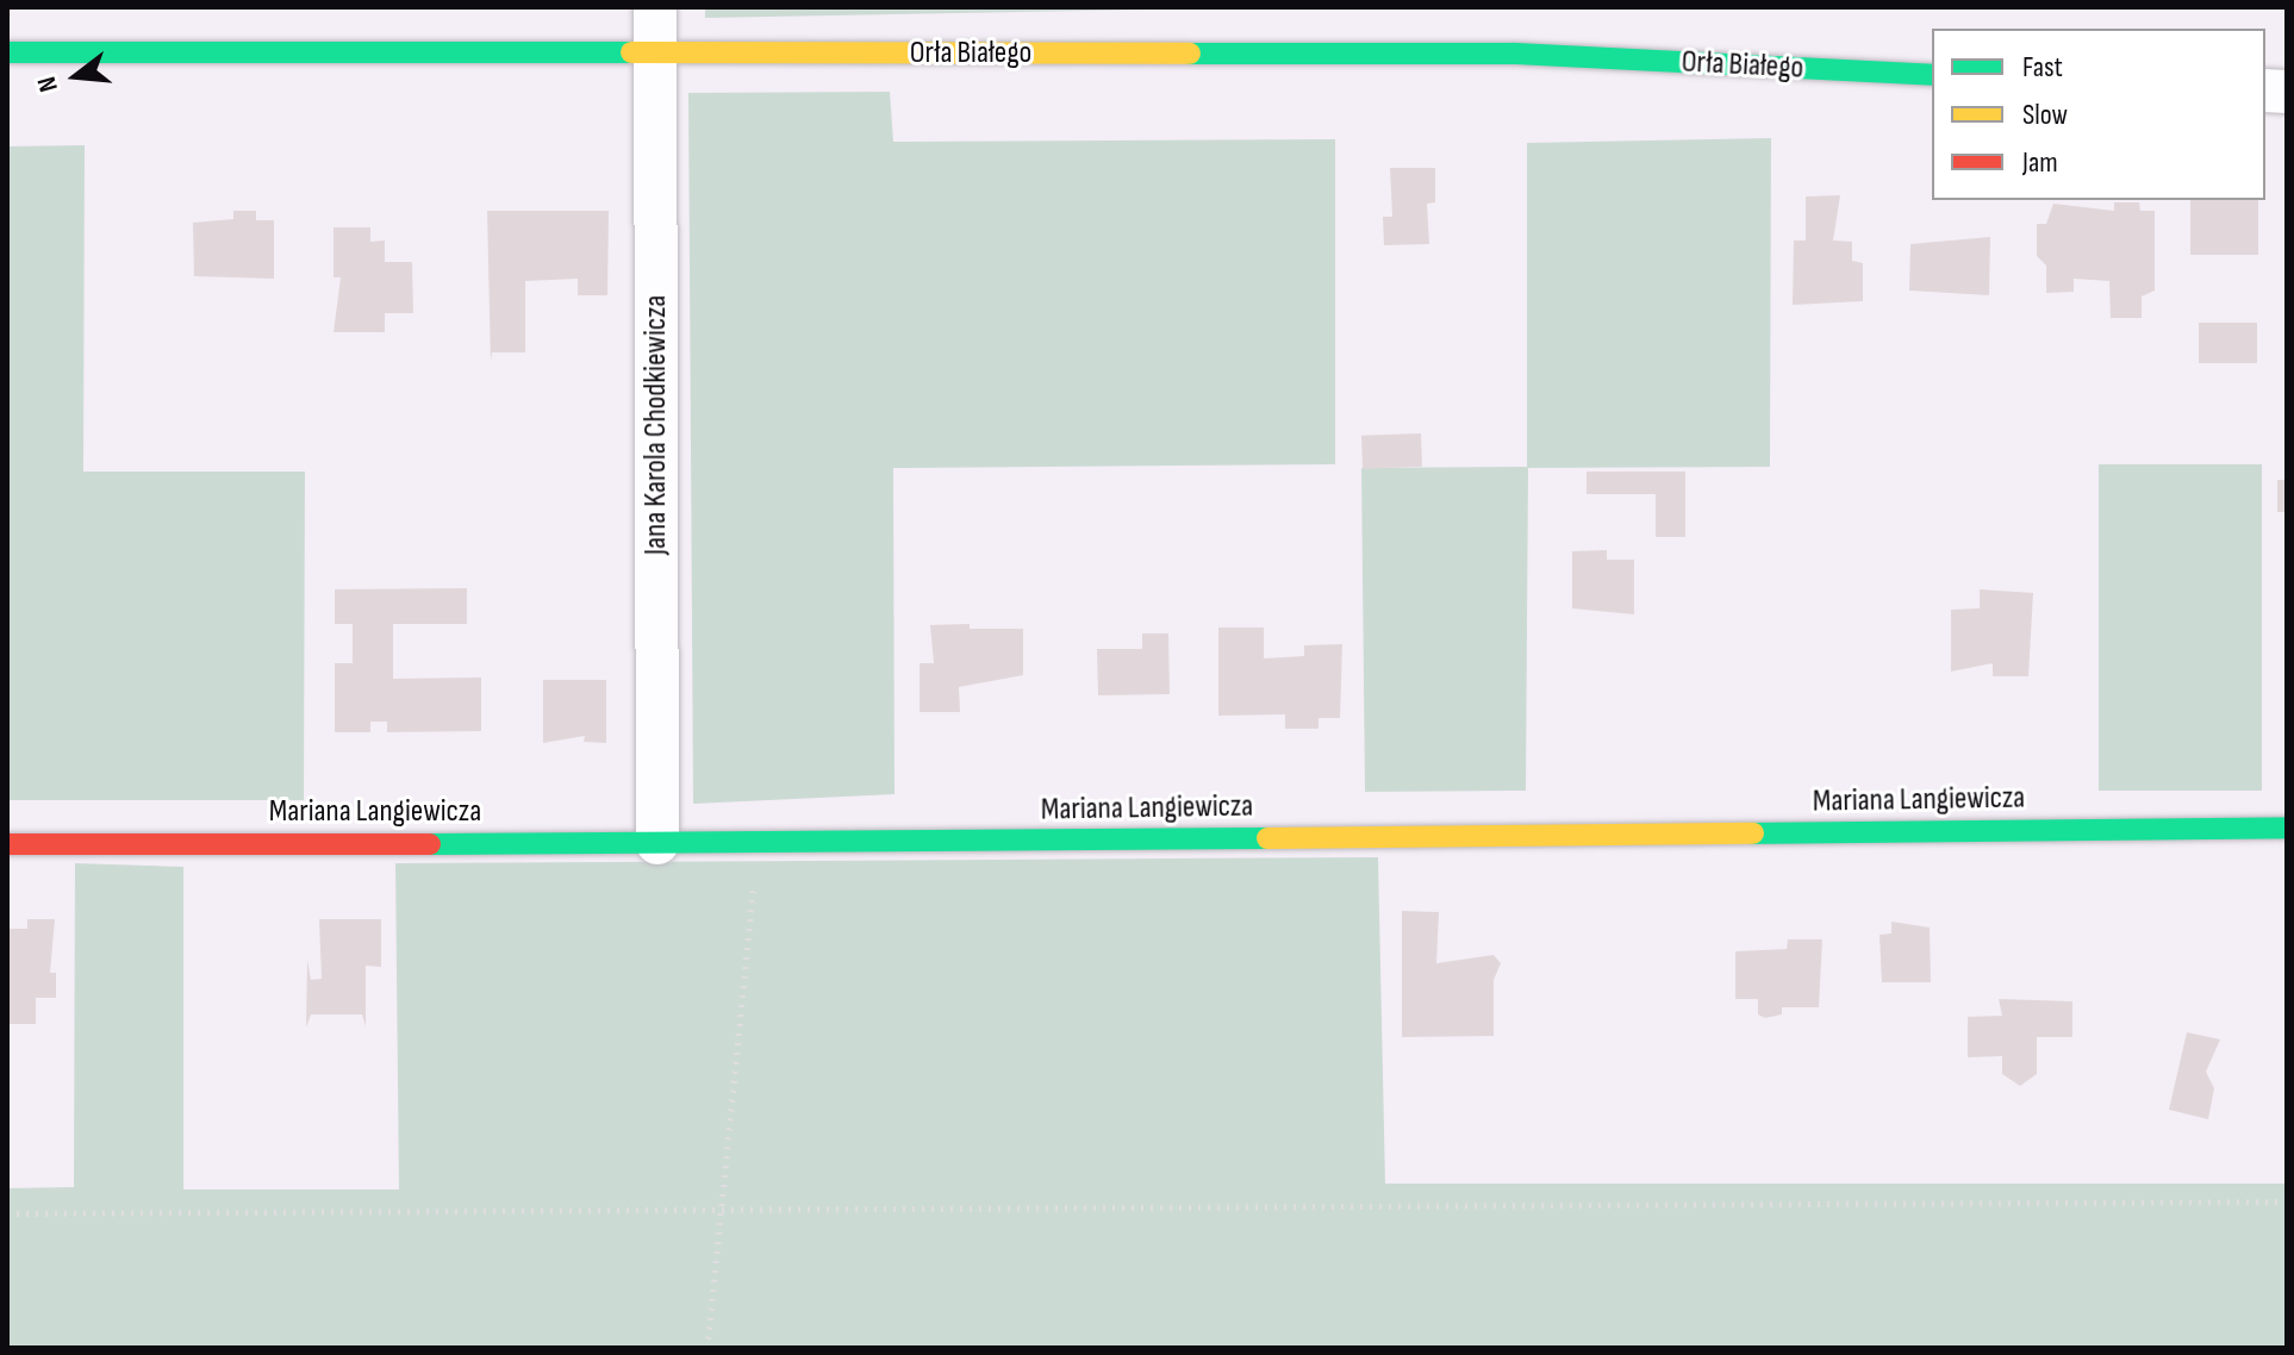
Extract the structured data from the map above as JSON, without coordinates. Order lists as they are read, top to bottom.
{
  "streets": {
    "street": ["Orła Białego", "Jana Karola Chodkiewicza", "Mariana Langiewicza"]
  },
  "crossings": [
    ["Orła Białego", "Jana Karola Chodkiewicza"],
    ["Jana Karola Chodkiewicza", "Mariana Langiewicza"]
  ],
  "legend": ["Fast", "Slow", "Jam"],
  "north": "left"
}
